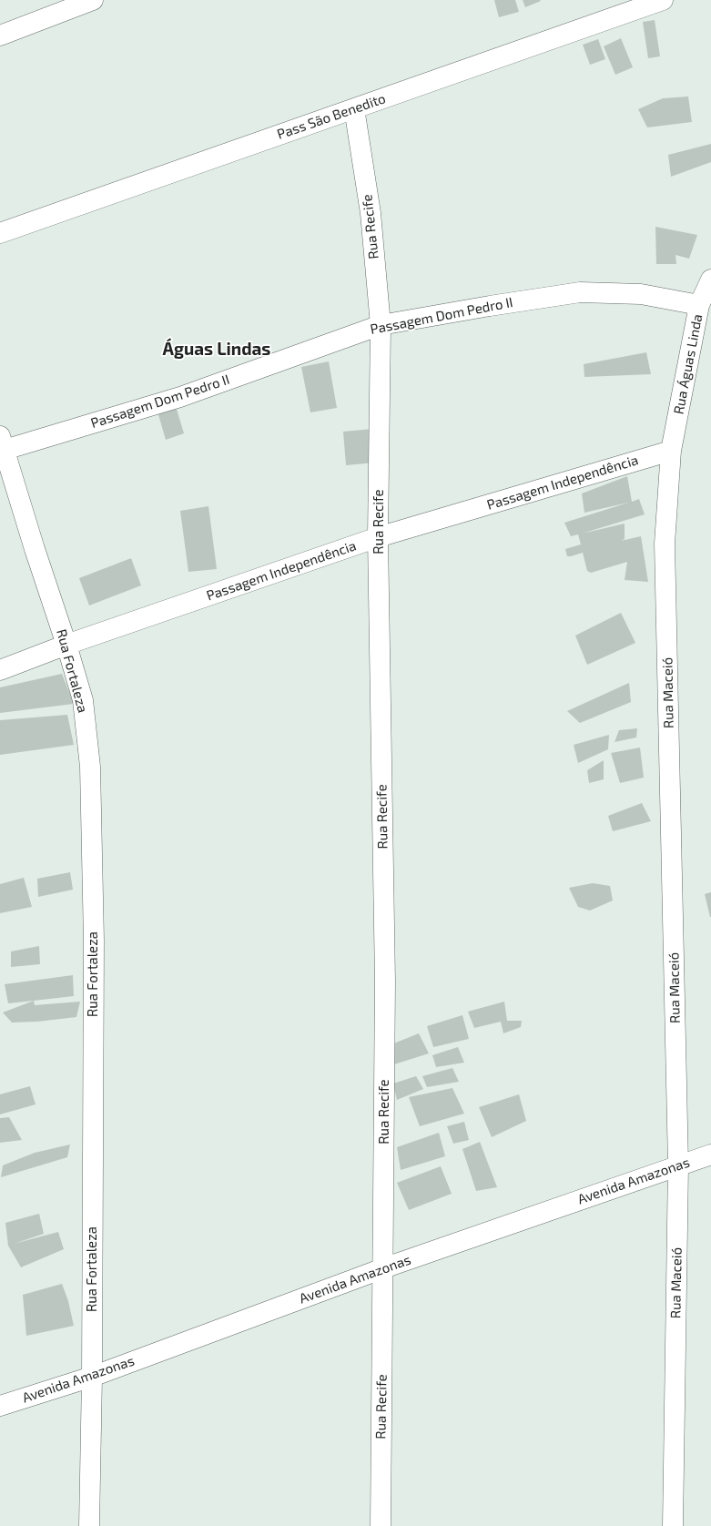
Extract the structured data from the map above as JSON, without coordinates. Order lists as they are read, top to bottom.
{
  "streets": {
    "street": [
      "Pass São Benedito",
      "Rua Recife",
      "Passagem Dom Pedro II",
      "Rua Águas Linda",
      "Passagem Independência",
      "Rua Fortaleza",
      "Rua Maceió",
      "Avenida Amazonas"
    ]
  },
  "crossings": [
    ["Pass São Benedito", "Rua Recife"],
    ["Rua Recife", "Passagem Dom Pedro II"],
    ["Rua Recife", "Passagem Independência"],
    ["Rua Recife", "Avenida Amazonas"],
    ["Passagem Dom Pedro II", "Rua Águas Linda"],
    ["Passagem Dom Pedro II", "Rua Fortaleza"],
    ["Rua Águas Linda", "Passagem Independência"],
    ["Rua Águas Linda", "Rua Maceió"],
    ["Passagem Independência", "Rua Fortaleza"],
    ["Passagem Independência", "Rua Maceió"],
    ["Rua Fortaleza", "Avenida Amazonas"],
    ["Rua Maceió", "Avenida Amazonas"]
  ],
  "districts": ["Águas Lindas"]
}
